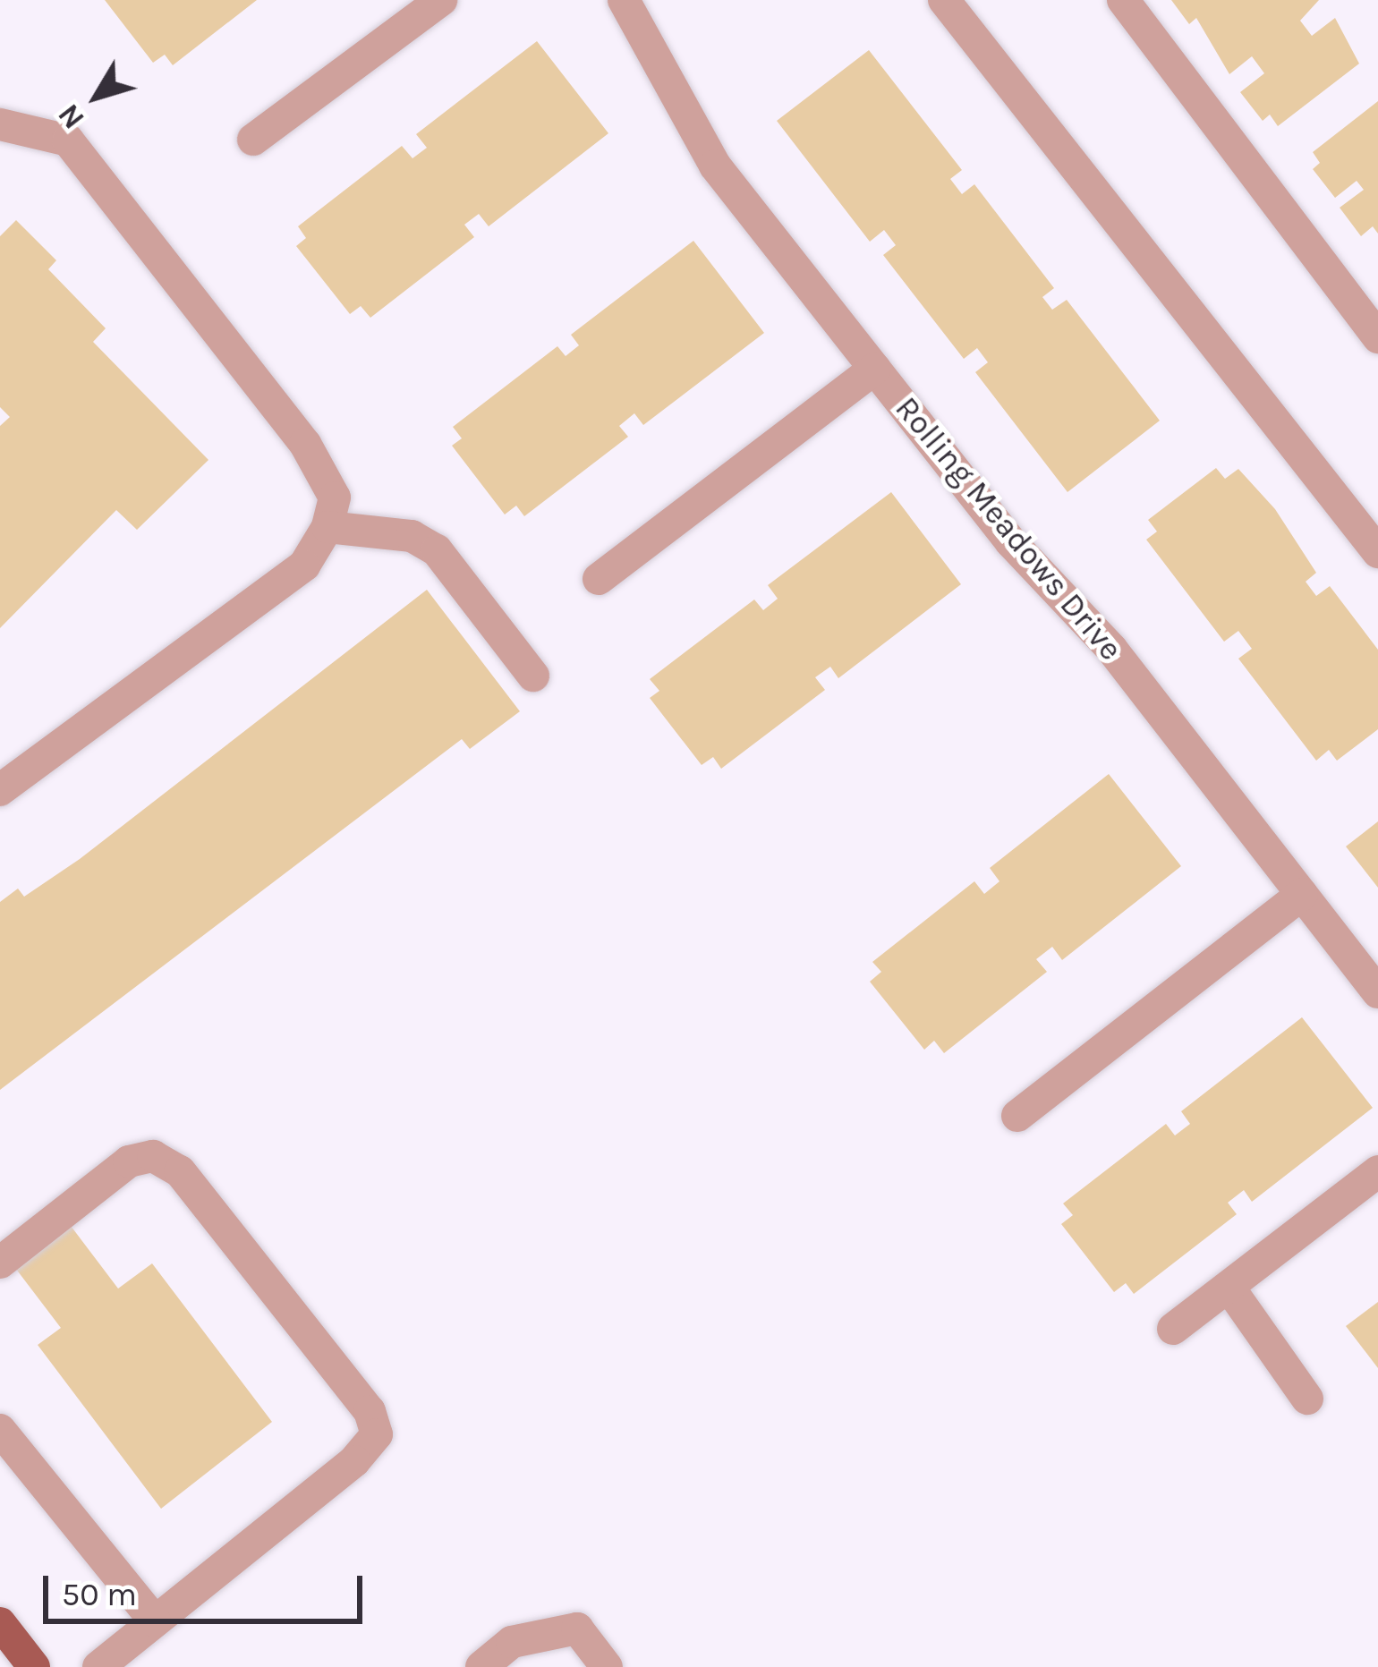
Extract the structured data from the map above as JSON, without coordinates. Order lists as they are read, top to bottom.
{
  "streets": {
    "lane": ["Rolling Meadows Drive"]
  },
  "scale_bar": "50 m",
  "north": "bottom left"
}
